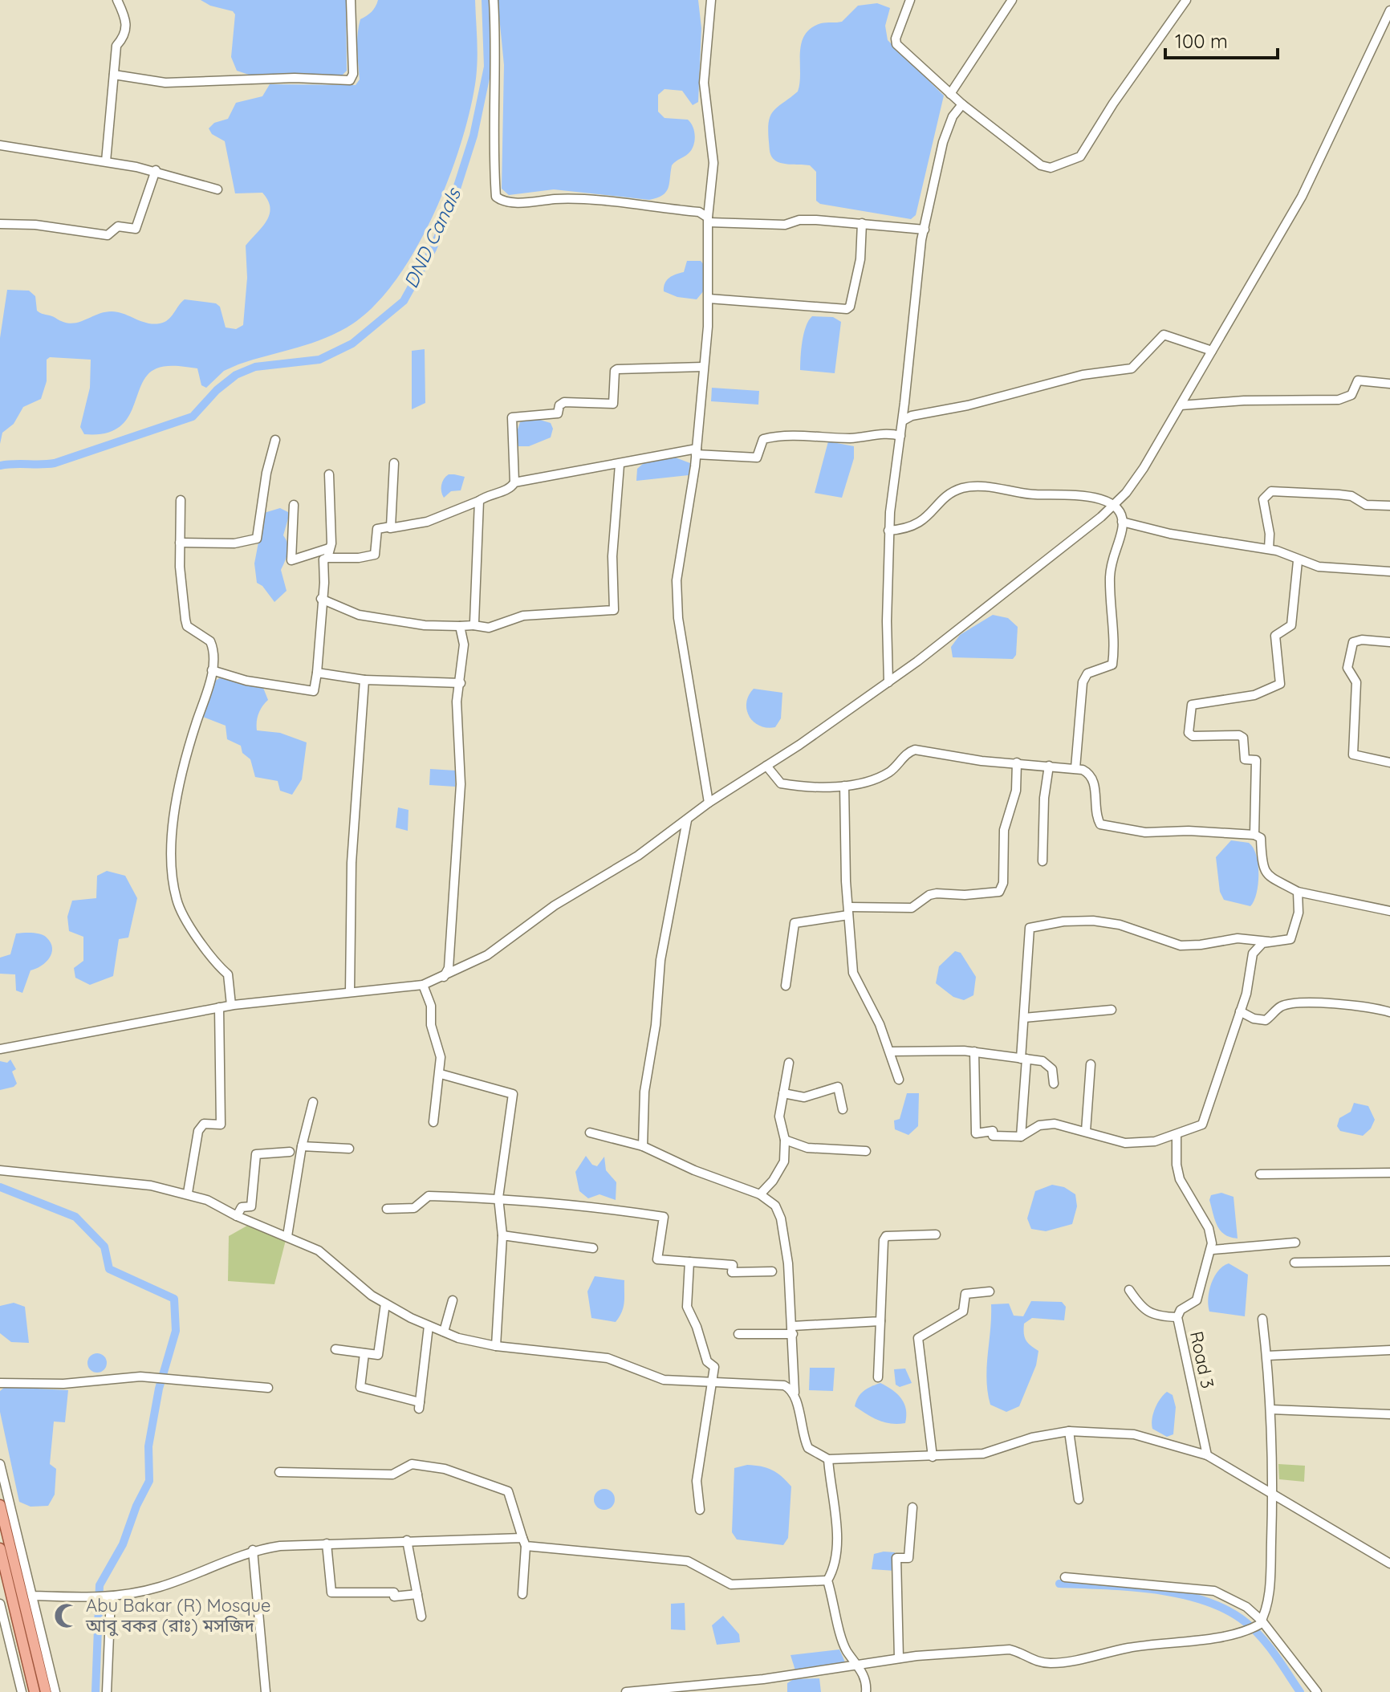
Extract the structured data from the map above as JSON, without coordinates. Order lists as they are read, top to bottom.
{
  "streets": {
    "street": ["Road 3"]
  },
  "water": ["DND Canals"],
  "places": {
    "mosque": ["Abu Bakar (R) Mosque আবু বকর (রাঃ) মসজিদ"]
  },
  "scale_bar": "100 m"
}
